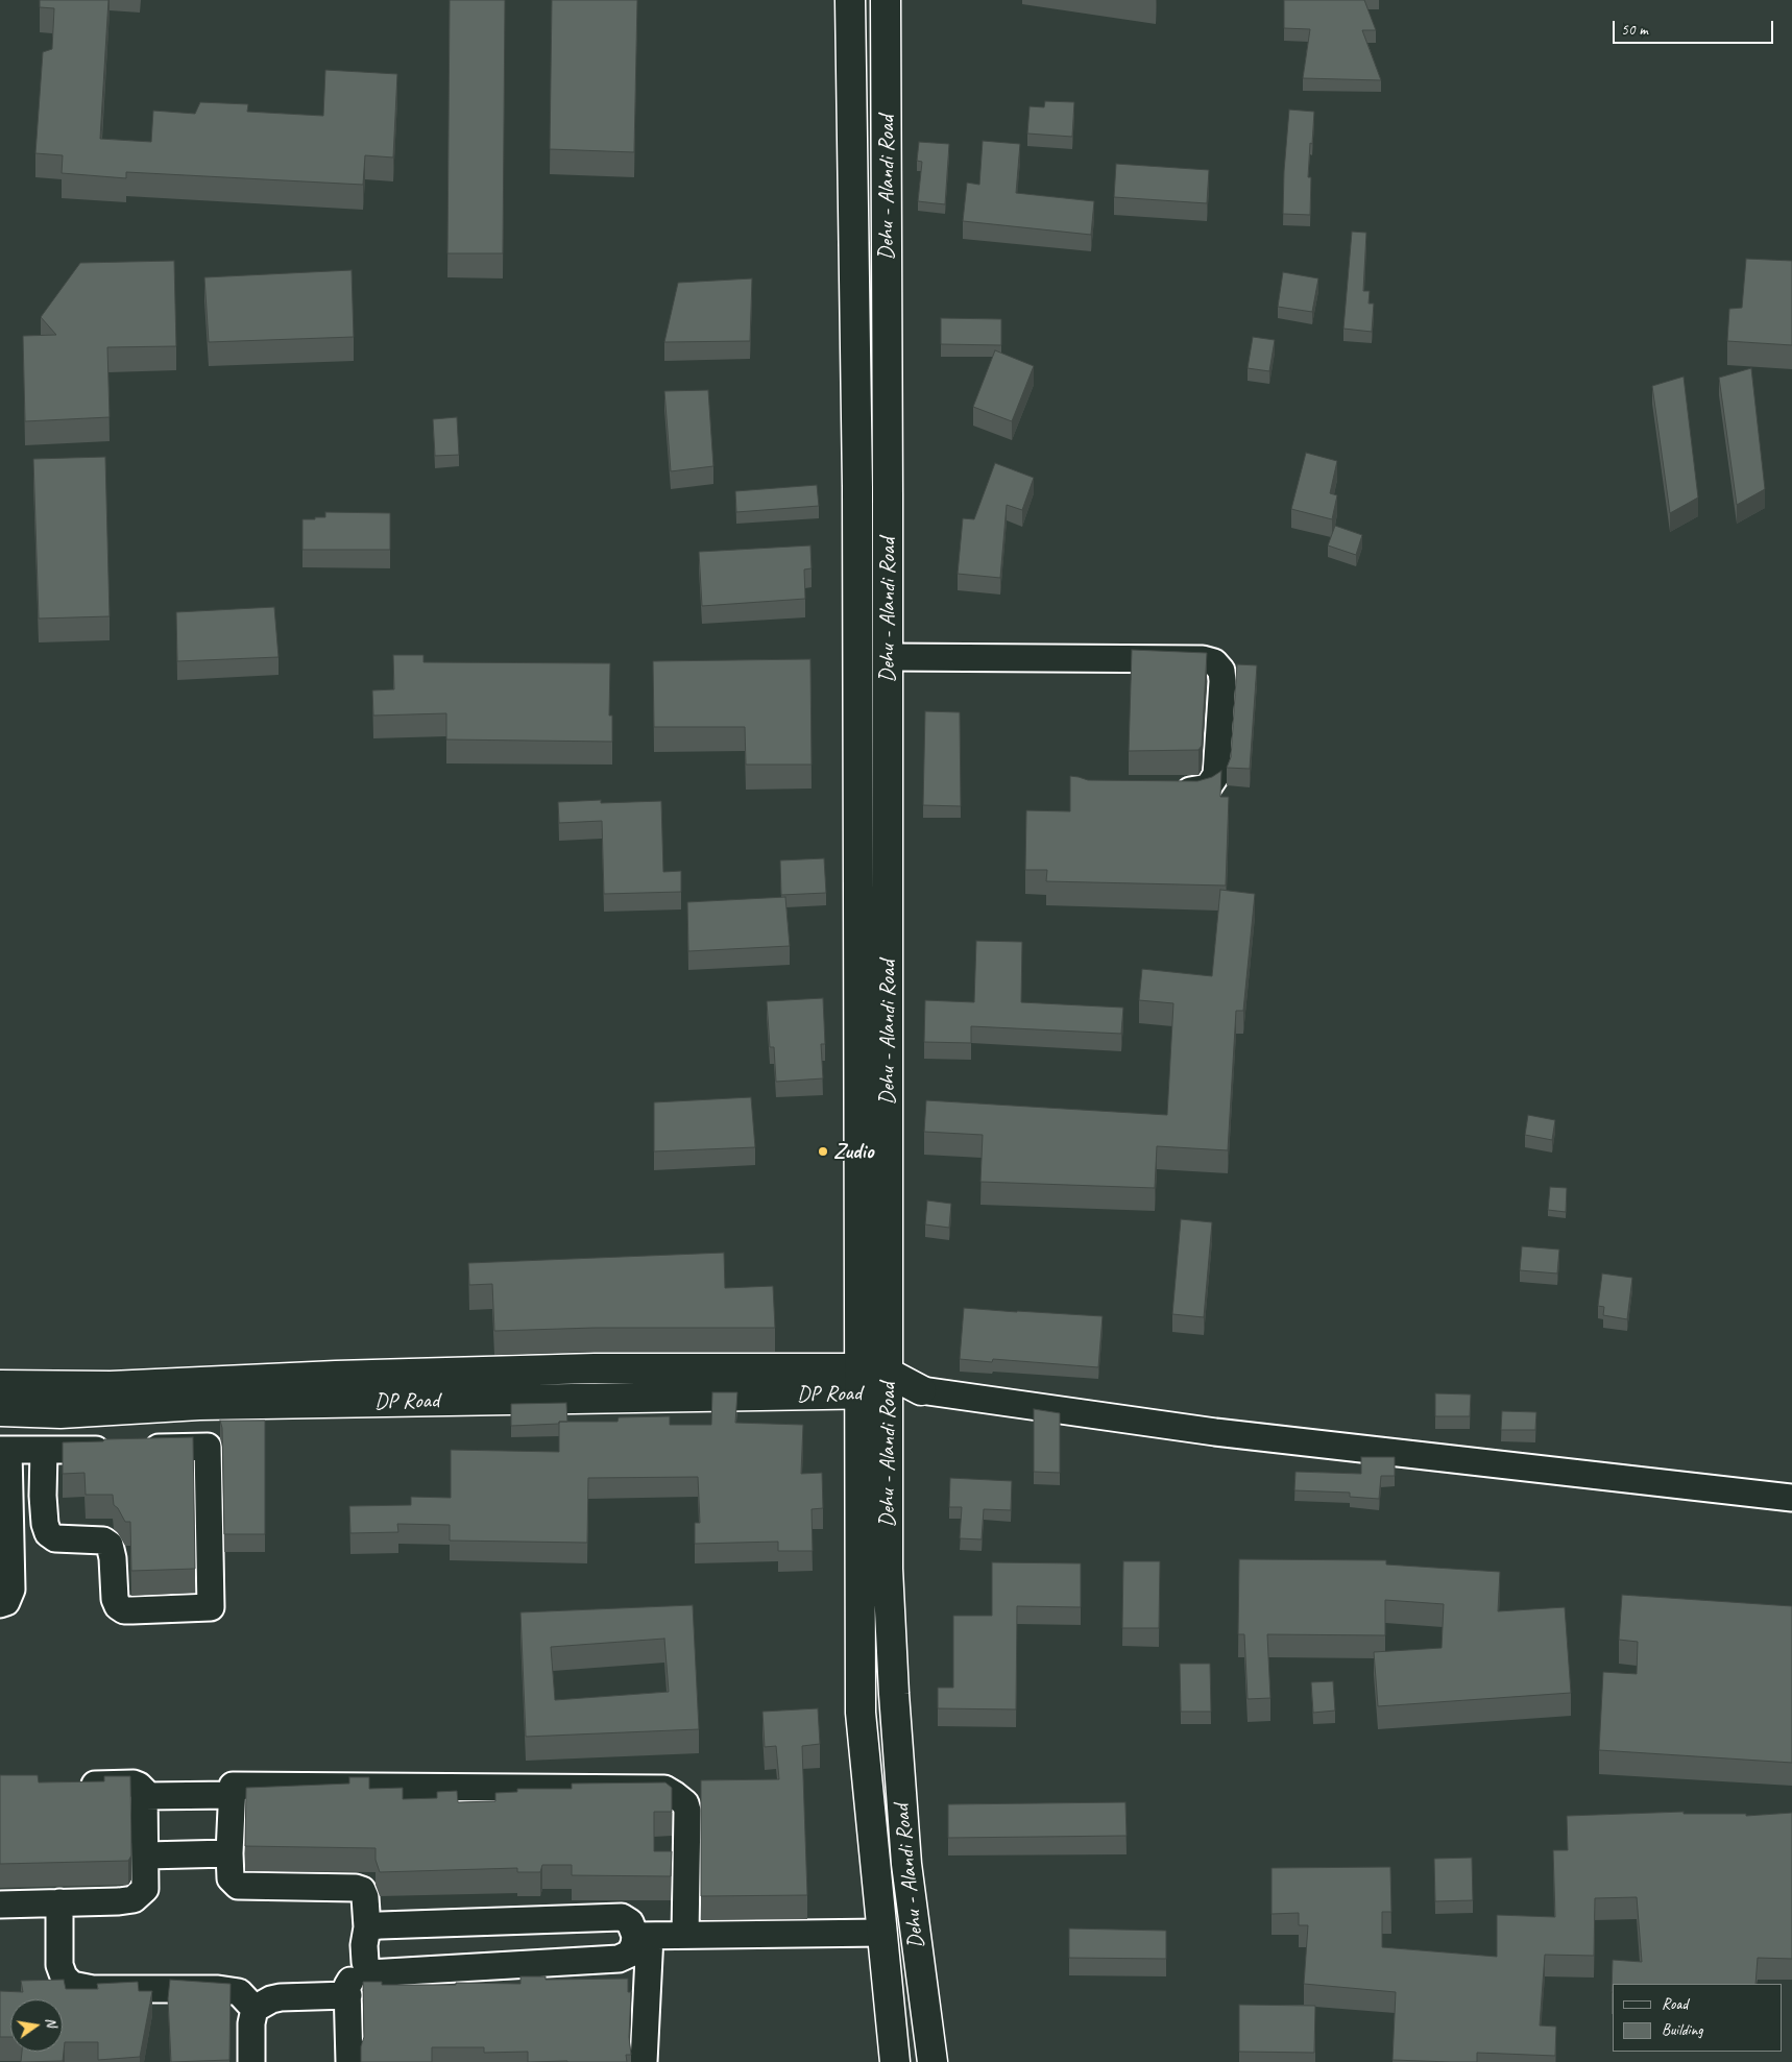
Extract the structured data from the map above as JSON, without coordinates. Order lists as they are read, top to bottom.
{
  "streets": {
    "main road": ["Dehu - Alandi Road", "DP Road"]
  },
  "crossings": [
    ["Dehu - Alandi Road", "DP Road"]
  ],
  "places": ["Zudio"],
  "legend": ["Road", "Building"],
  "scale_bar": "50 m",
  "north": "right"
}
